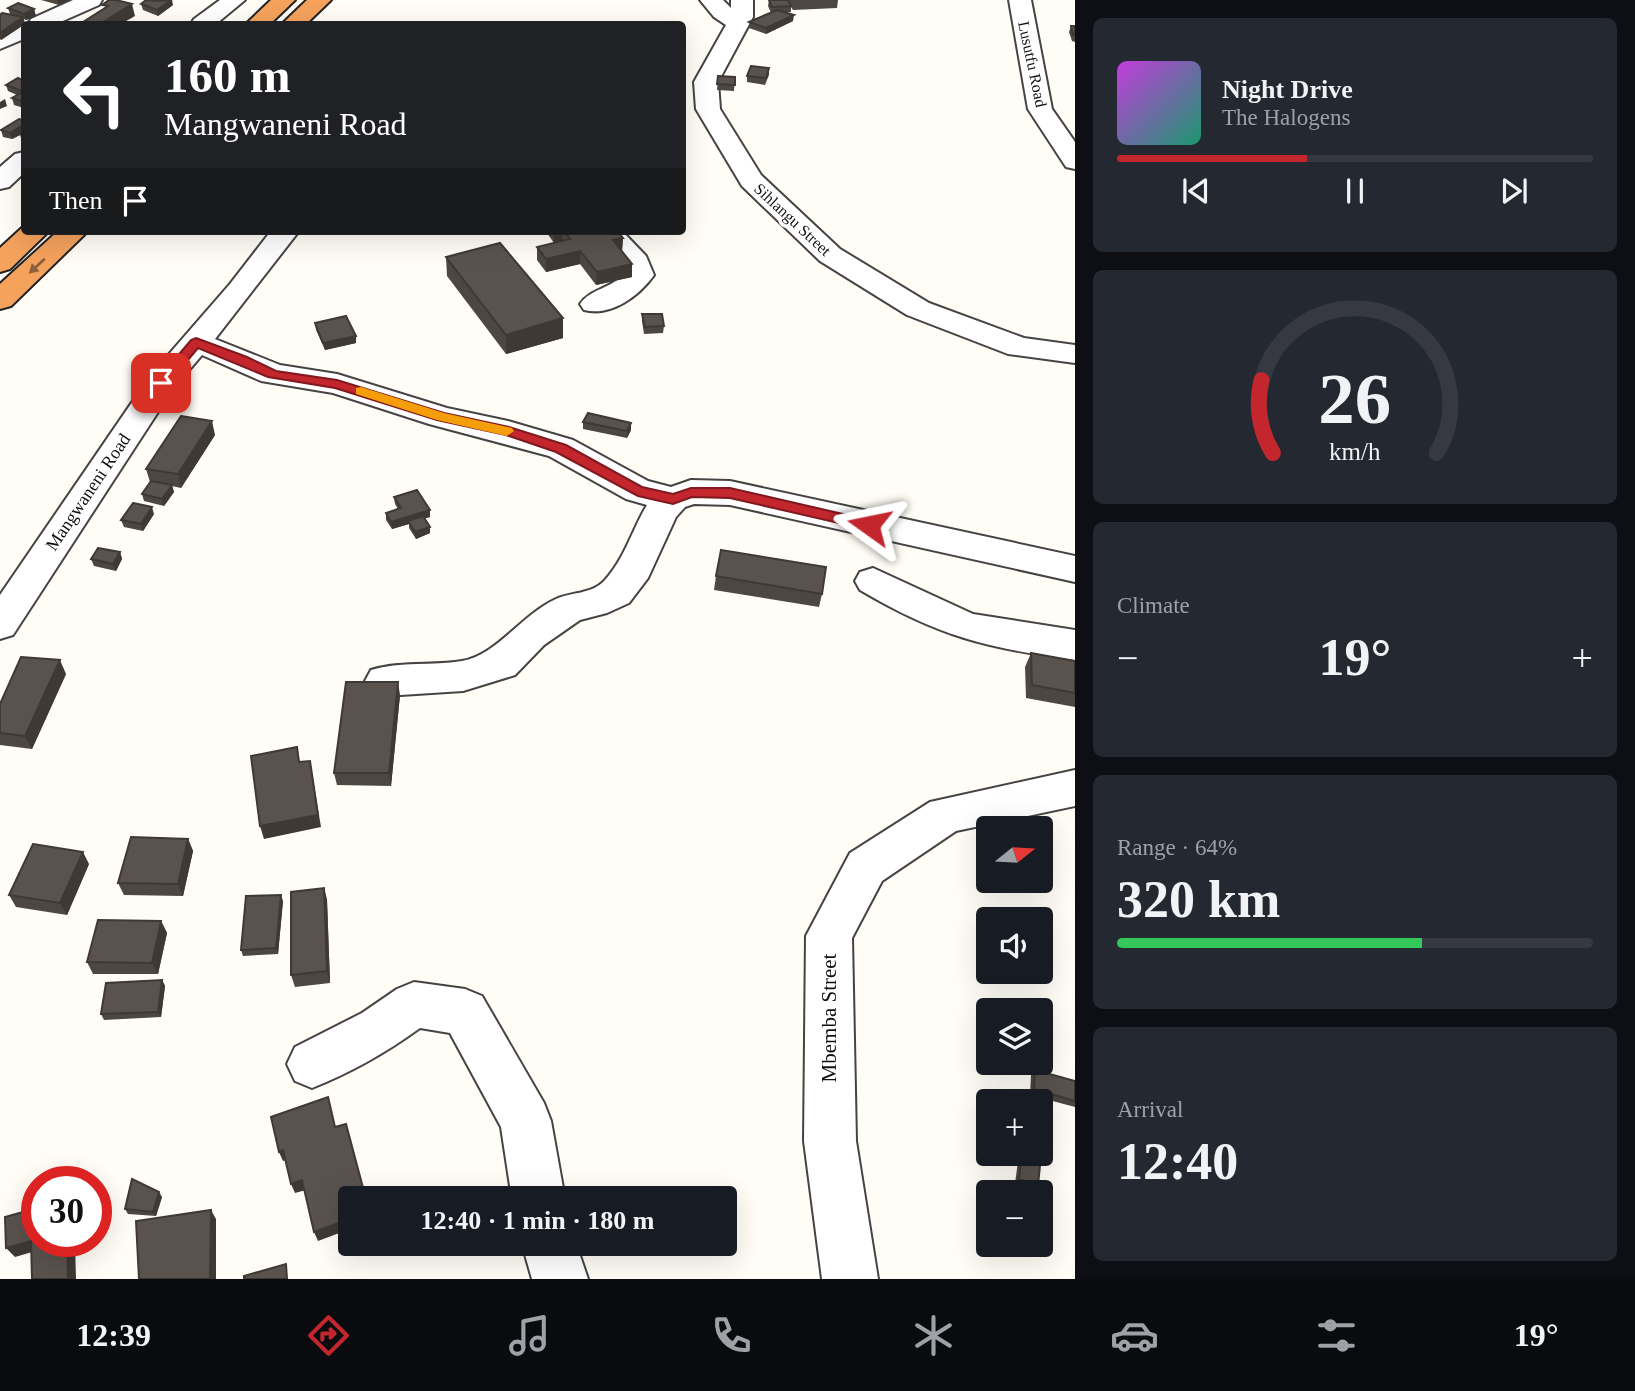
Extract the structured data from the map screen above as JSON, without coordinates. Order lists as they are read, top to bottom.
{
  "streets": {
    "street": [
      "Lusutfu Road",
      "Sihlangu Street",
      "Mangwaneni Road",
      "Mbemba Street"
    ]
  },
  "north": "right",
  "page": {
    "turn": ["160 m", "Mangwaneni Road"],
    "song": ["Night Drive", "The Halogens"],
    "then": "Then",
    "tile": [
      "Climate",
      ["Range · 64%", "320 km"],
      ["Arrival", "12:40"]
    ],
    "heat": ["−", "19°", "+"],
    "map_buttons": ["+", "−"],
    "limit": "30",
    "trip": "12:40 · 1 min · 180 m",
    "tabs": ["12:39", "19°"],
    "gauge": ["26", "km/h"]
  }
}
